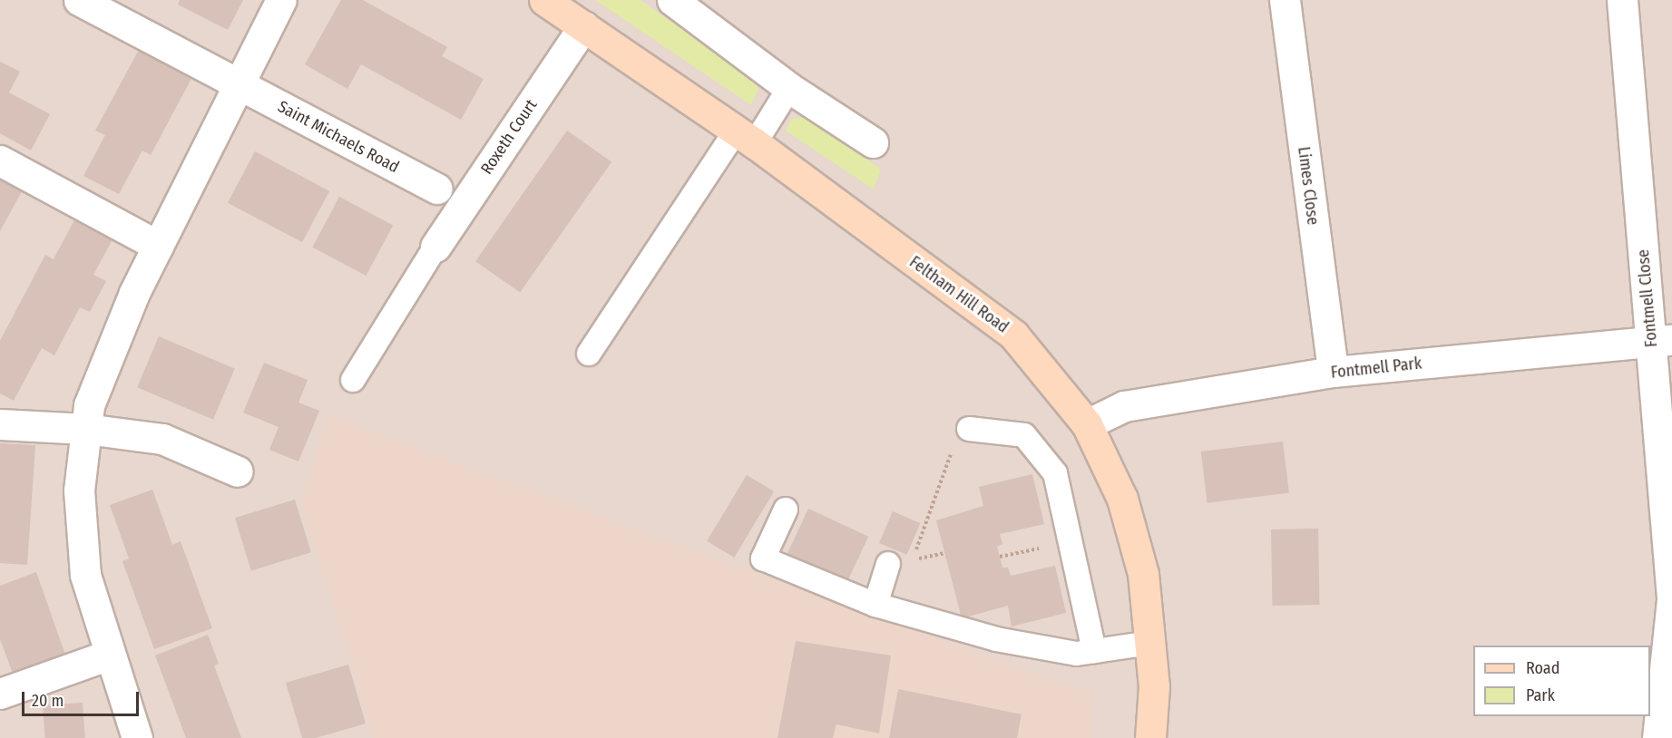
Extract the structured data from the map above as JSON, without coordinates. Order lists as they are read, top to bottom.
{
  "streets": {
    "street": [
      "Saint Michaels Road",
      "Roxeth Court",
      "Limes Close",
      "Feltham Hill Road",
      "Fontmell Close",
      "Fontmell Park"
    ]
  },
  "crossings": [
    ["Roxeth Court", "Feltham Hill Road"],
    ["Limes Close", "Fontmell Park"],
    ["Feltham Hill Road", "Fontmell Park"],
    ["Fontmell Close", "Fontmell Park"]
  ],
  "legend": ["Road", "Park"],
  "scale_bar": "20 m"
}
